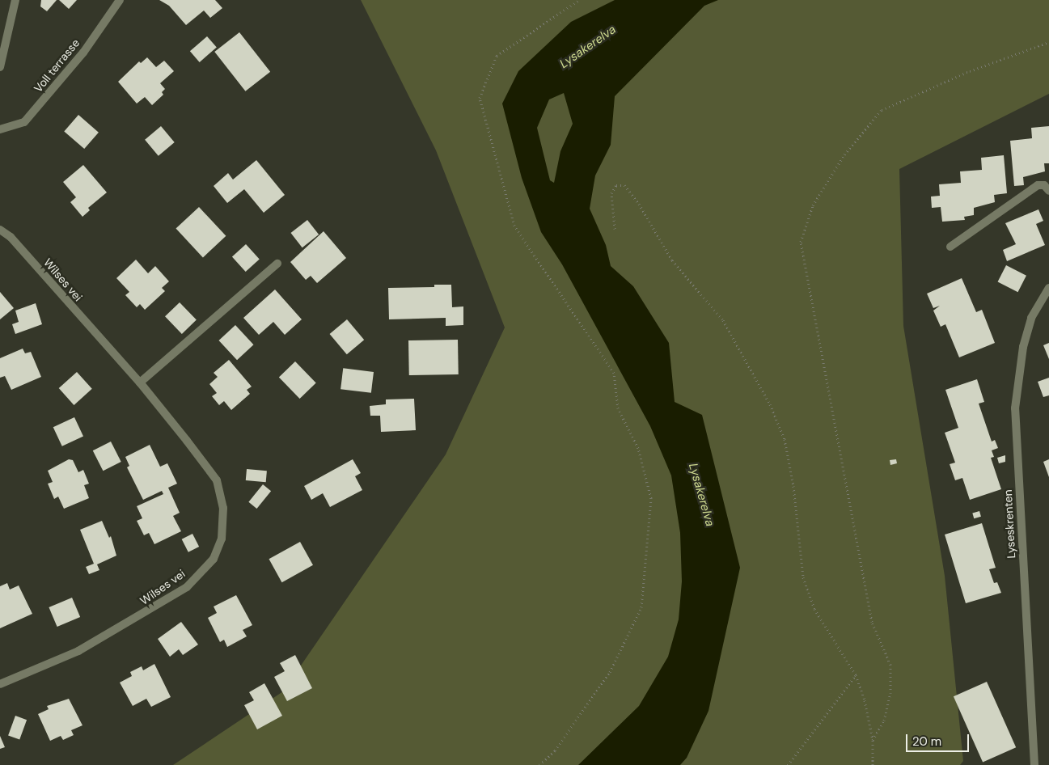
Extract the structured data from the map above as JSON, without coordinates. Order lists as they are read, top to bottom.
{
  "streets": {
    "street": ["Voll terrasse", "Wilses vei", "Lyseskrenten"]
  },
  "water": ["Lysakerelva"],
  "scale_bar": "20 m"
}
